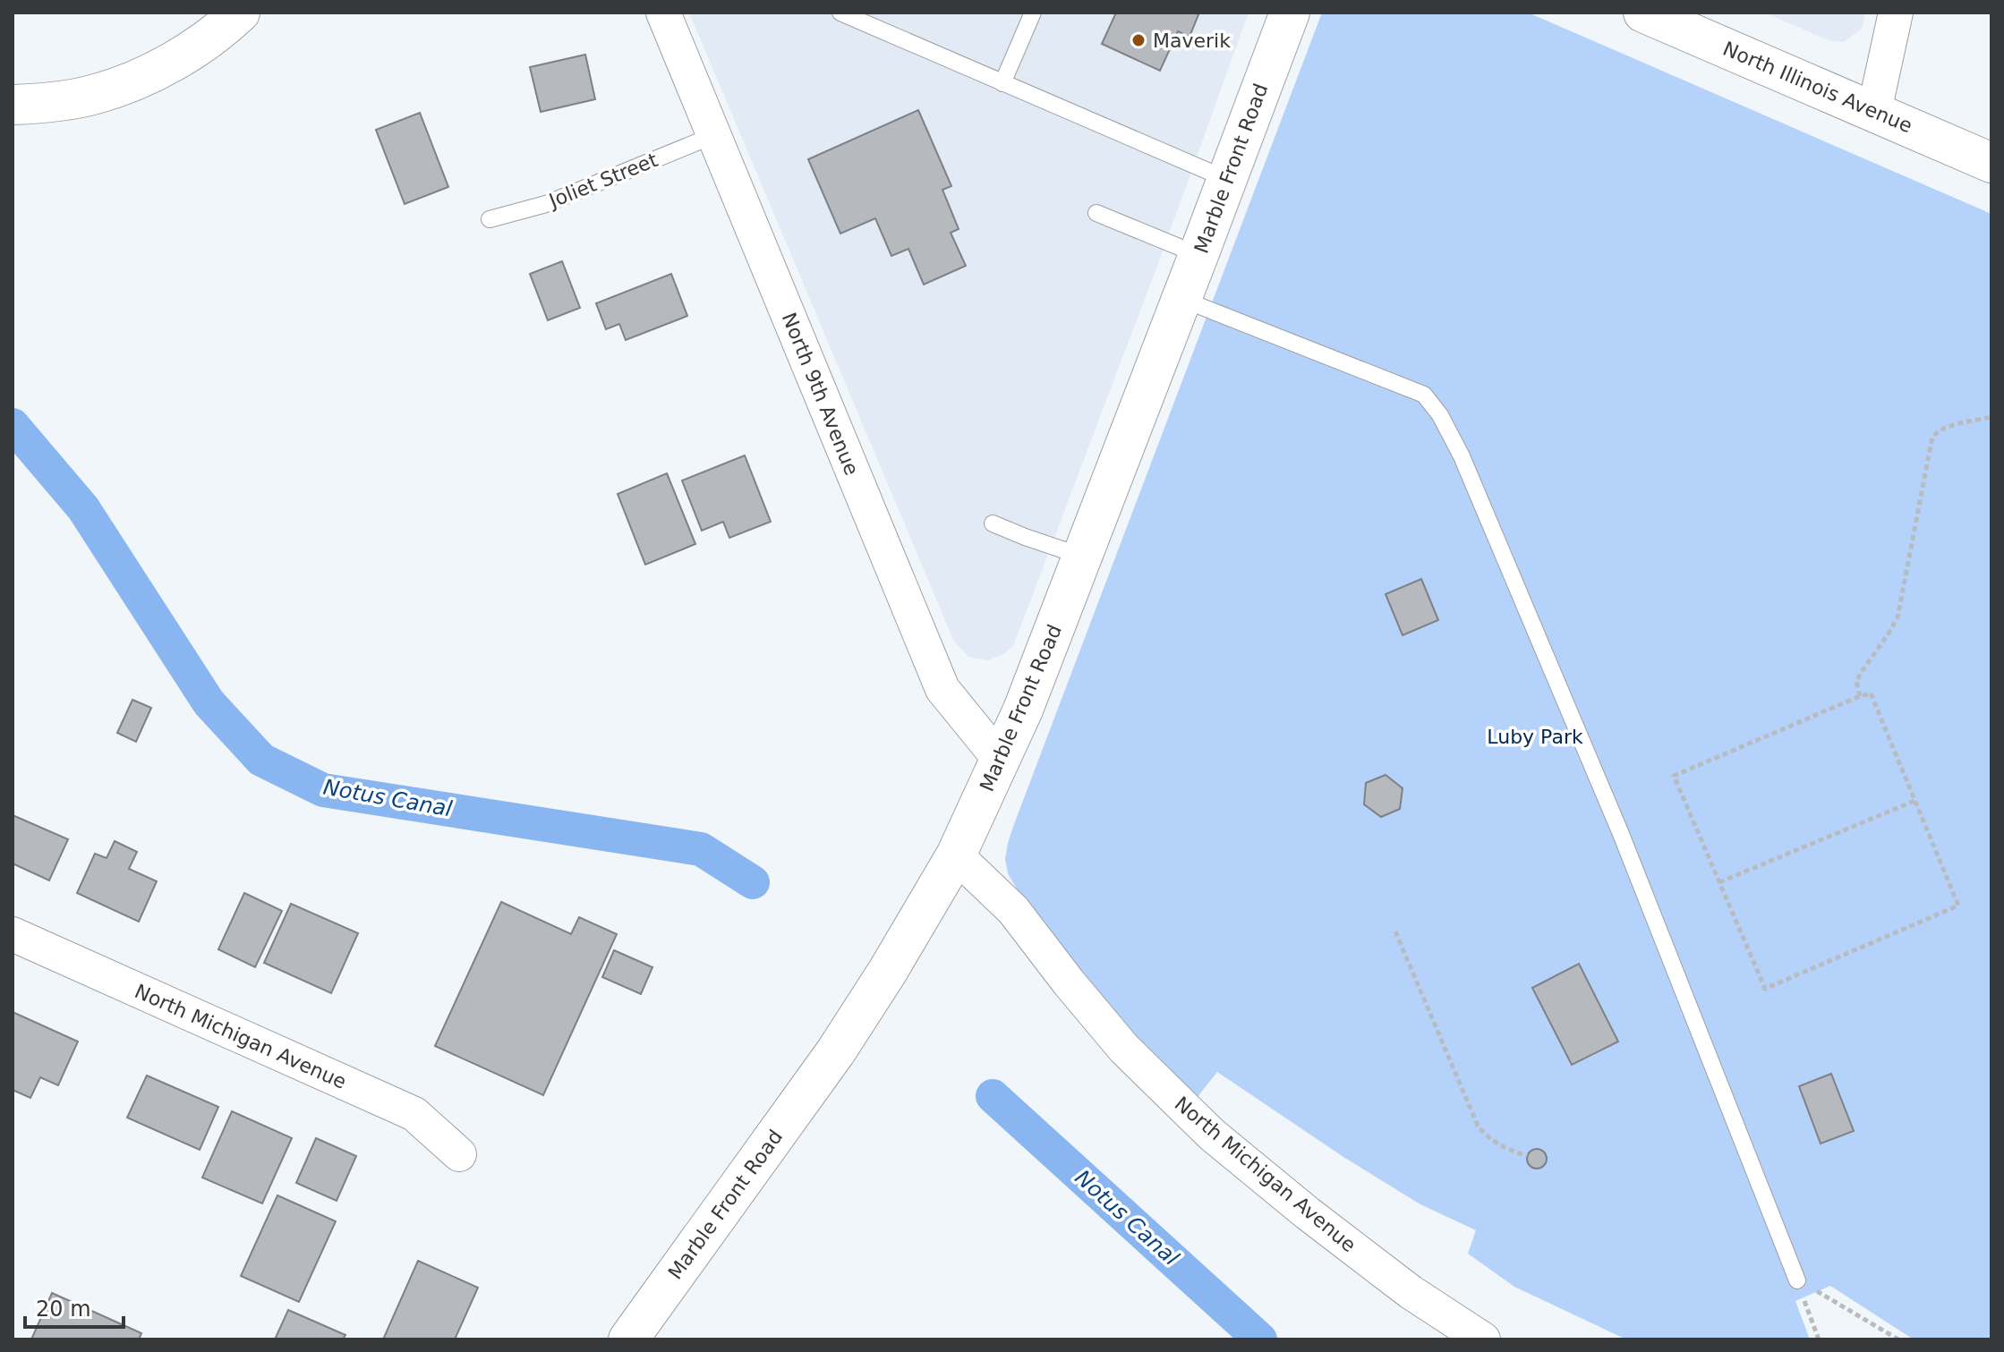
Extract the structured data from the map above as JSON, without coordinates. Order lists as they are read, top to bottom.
{
  "streets": {
    "main road": ["North Illinois Avenue", "Marble Front Road"],
    "street": ["North 9th Avenue", "North Michigan Avenue"],
    "lane": ["Joliet Street"]
  },
  "crossings": [
    ["Marble Front Road", "North 9th Avenue"],
    ["Marble Front Road", "North Michigan Avenue"],
    ["Joliet Street", "North 9th Avenue"]
  ],
  "water": ["Notus Canal"],
  "parks": ["Luby Park"],
  "places": ["Maverik"],
  "scale_bar": "20 m"
}
